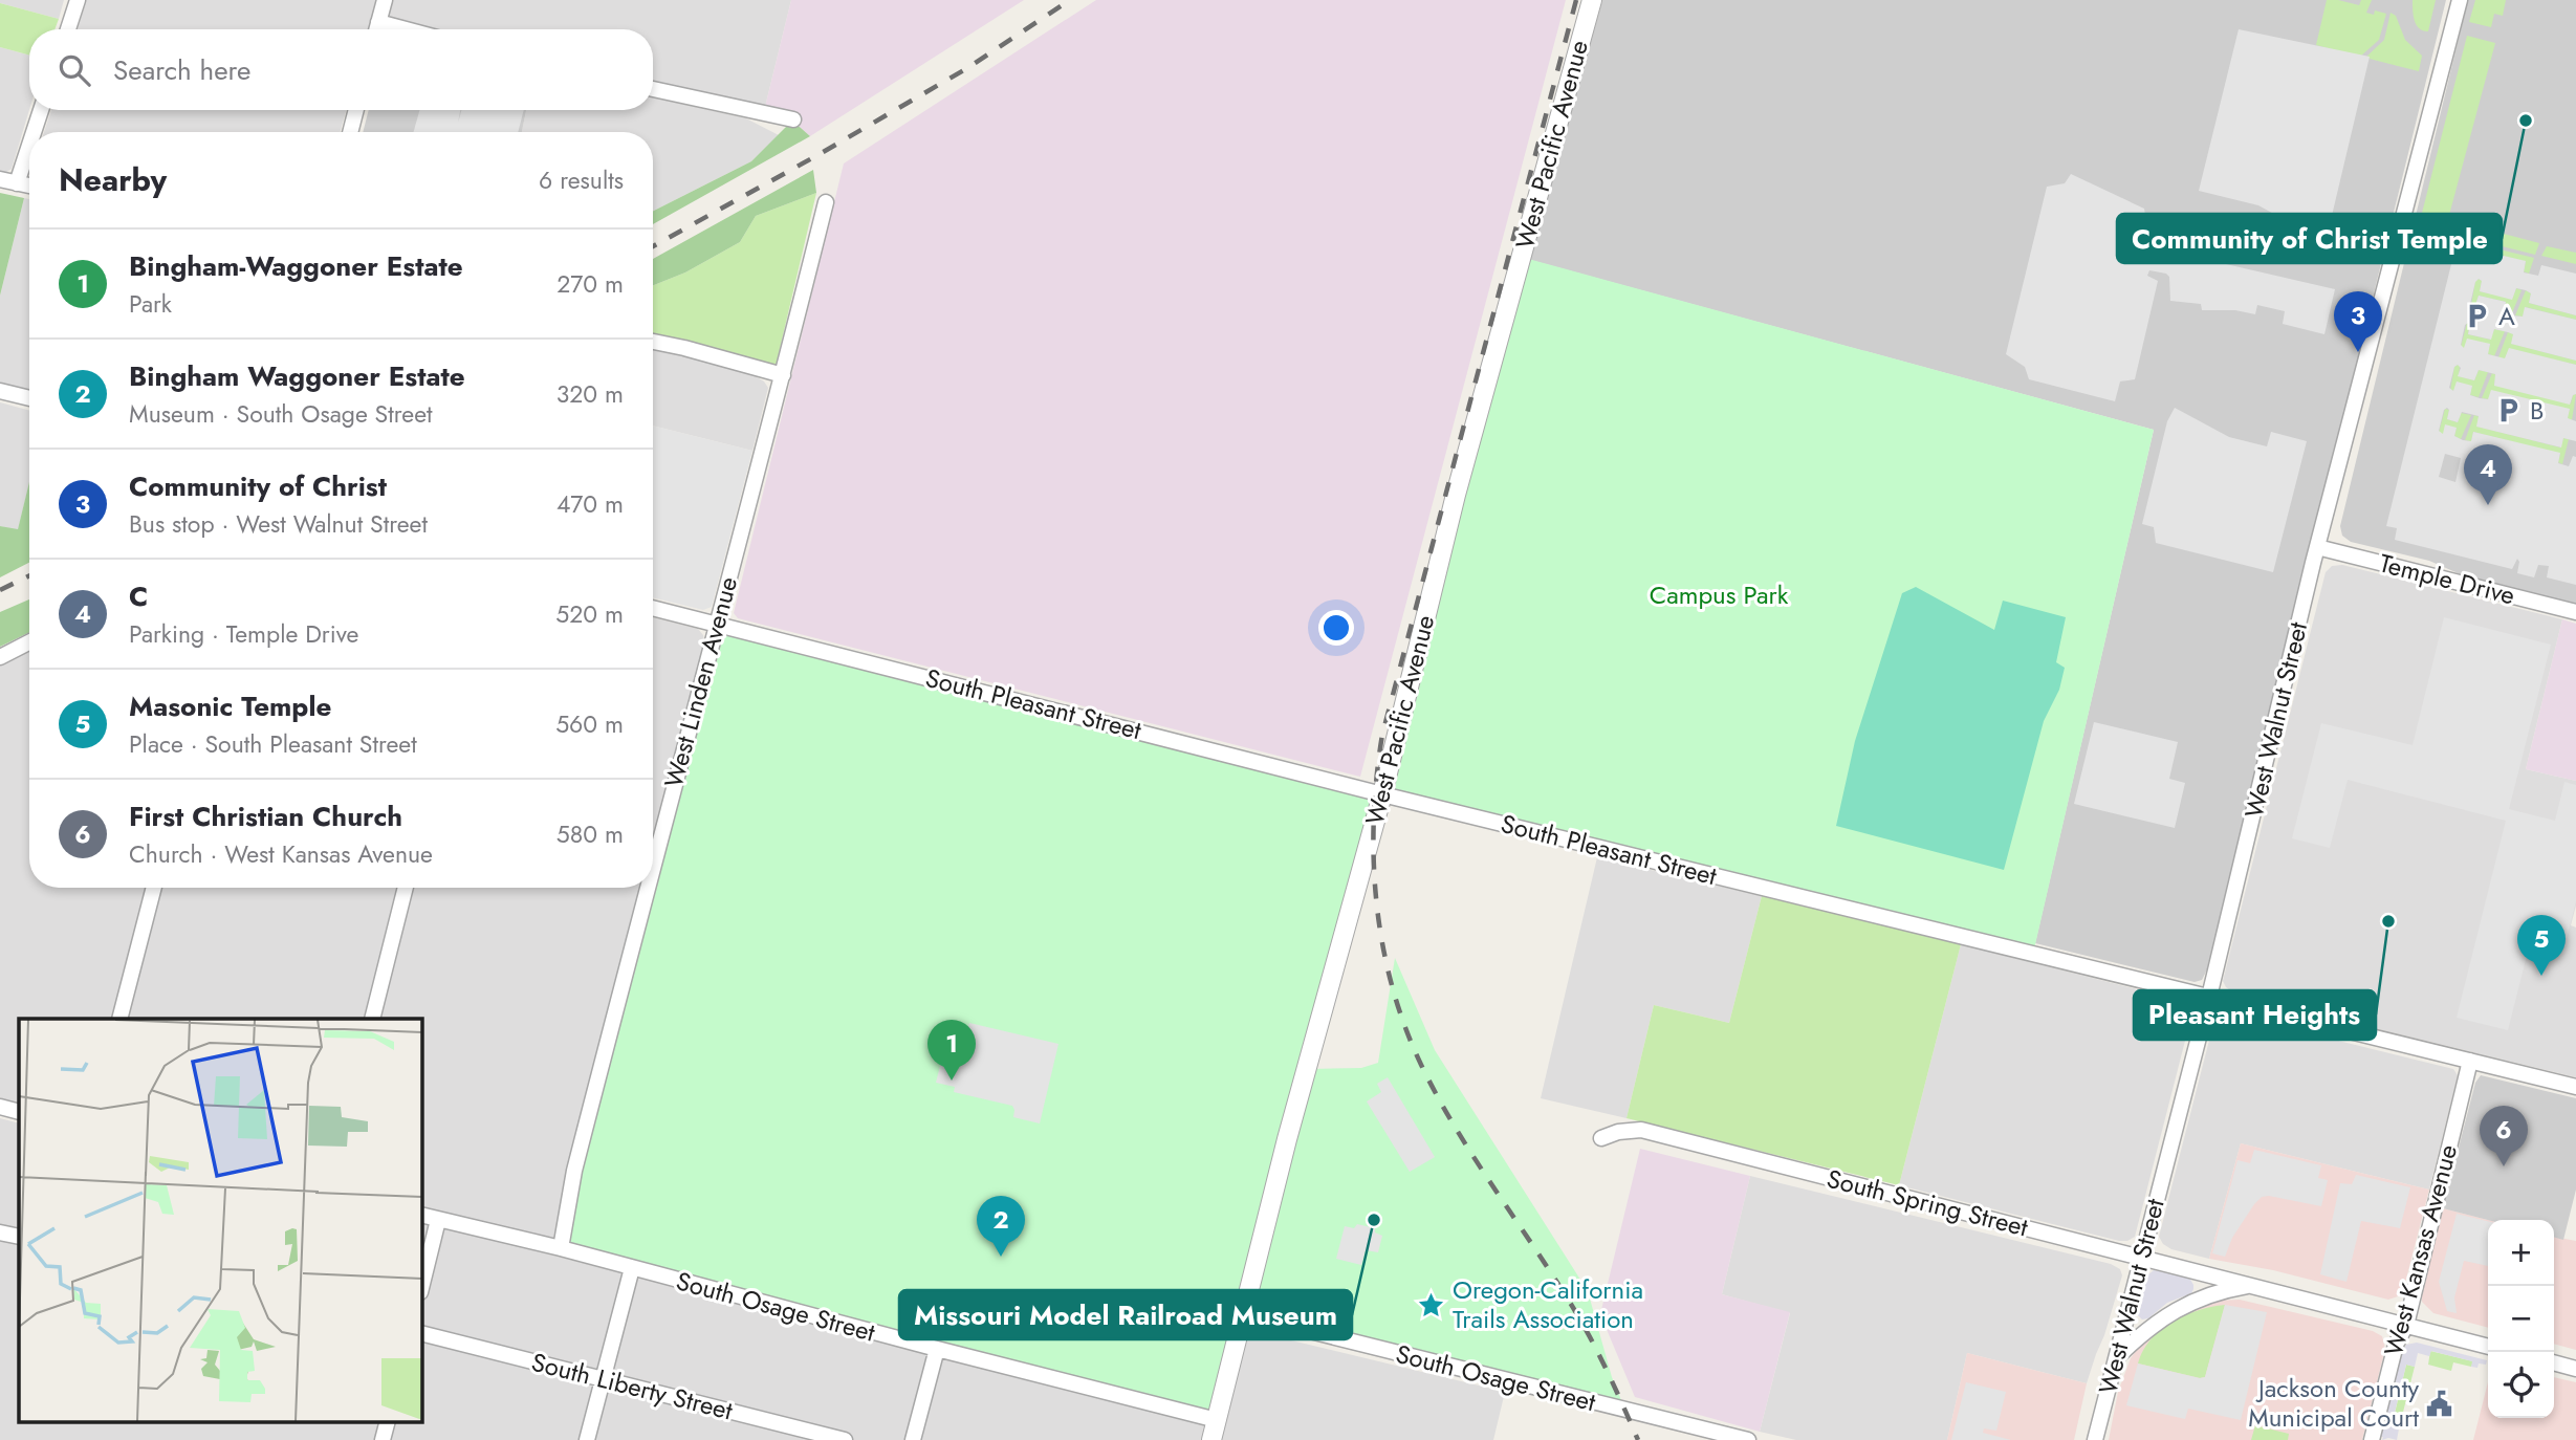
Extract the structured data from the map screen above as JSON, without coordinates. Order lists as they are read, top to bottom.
{
  "streets": {
    "street": [
      "West Pacific Avenue",
      "Temple Drive",
      "West Linden Avenue",
      "South Pleasant Street",
      "West Walnut Street",
      "South Spring Street",
      "West Kansas Avenue",
      "South Osage Street",
      "South Liberty Street"
    ]
  },
  "crossings": [
    ["West Pacific Avenue", "South Pleasant Street"],
    ["West Pacific Avenue", "South Osage Street"],
    ["Temple Drive", "West Walnut Street"],
    ["West Linden Avenue", "South Pleasant Street"],
    ["West Linden Avenue", "South Osage Street"],
    ["South Pleasant Street", "West Walnut Street"],
    ["South Pleasant Street", "West Kansas Avenue"],
    ["West Walnut Street", "South Spring Street"],
    ["South Spring Street", "West Kansas Avenue"]
  ],
  "parks": ["Campus Park"],
  "places": {
    "other": ["Community of Christ Temple", "Pleasant Heights", "Missouri Model Railroad Museum"],
    "parking": ["A", "B"],
    "place": ["Oregon-California Trails Association"],
    "public building": ["Jackson County Municipal Court"]
  },
  "page": {
    "search": "Search here",
    "heading": ["Nearby", "6 results"],
    "list": [
      {
        "mark": "1",
        "name": "Bingham-Waggoner Estate",
        "note": "Park",
        "value": "270 m"
      },
      {
        "mark": "2",
        "name": "Bingham Waggoner Estate",
        "note": "Museum · South Osage Street",
        "value": "320 m"
      },
      {
        "mark": "3",
        "name": "Community of Christ",
        "note": "Bus stop · West Walnut Street",
        "value": "470 m"
      },
      {
        "mark": "4",
        "name": "C",
        "note": "Parking · Temple Drive",
        "value": "520 m"
      },
      {
        "mark": "5",
        "name": "Masonic Temple",
        "note": "Place · South Pleasant Street",
        "value": "560 m"
      },
      {
        "mark": "6",
        "name": "First Christian Church",
        "note": "Church · West Kansas Avenue",
        "value": "580 m"
      }
    ],
    "pins": [
      "3",
      "4",
      "5",
      "1",
      "6",
      "2"
    ],
    "map_buttons": ["+", "−"]
  }
}
